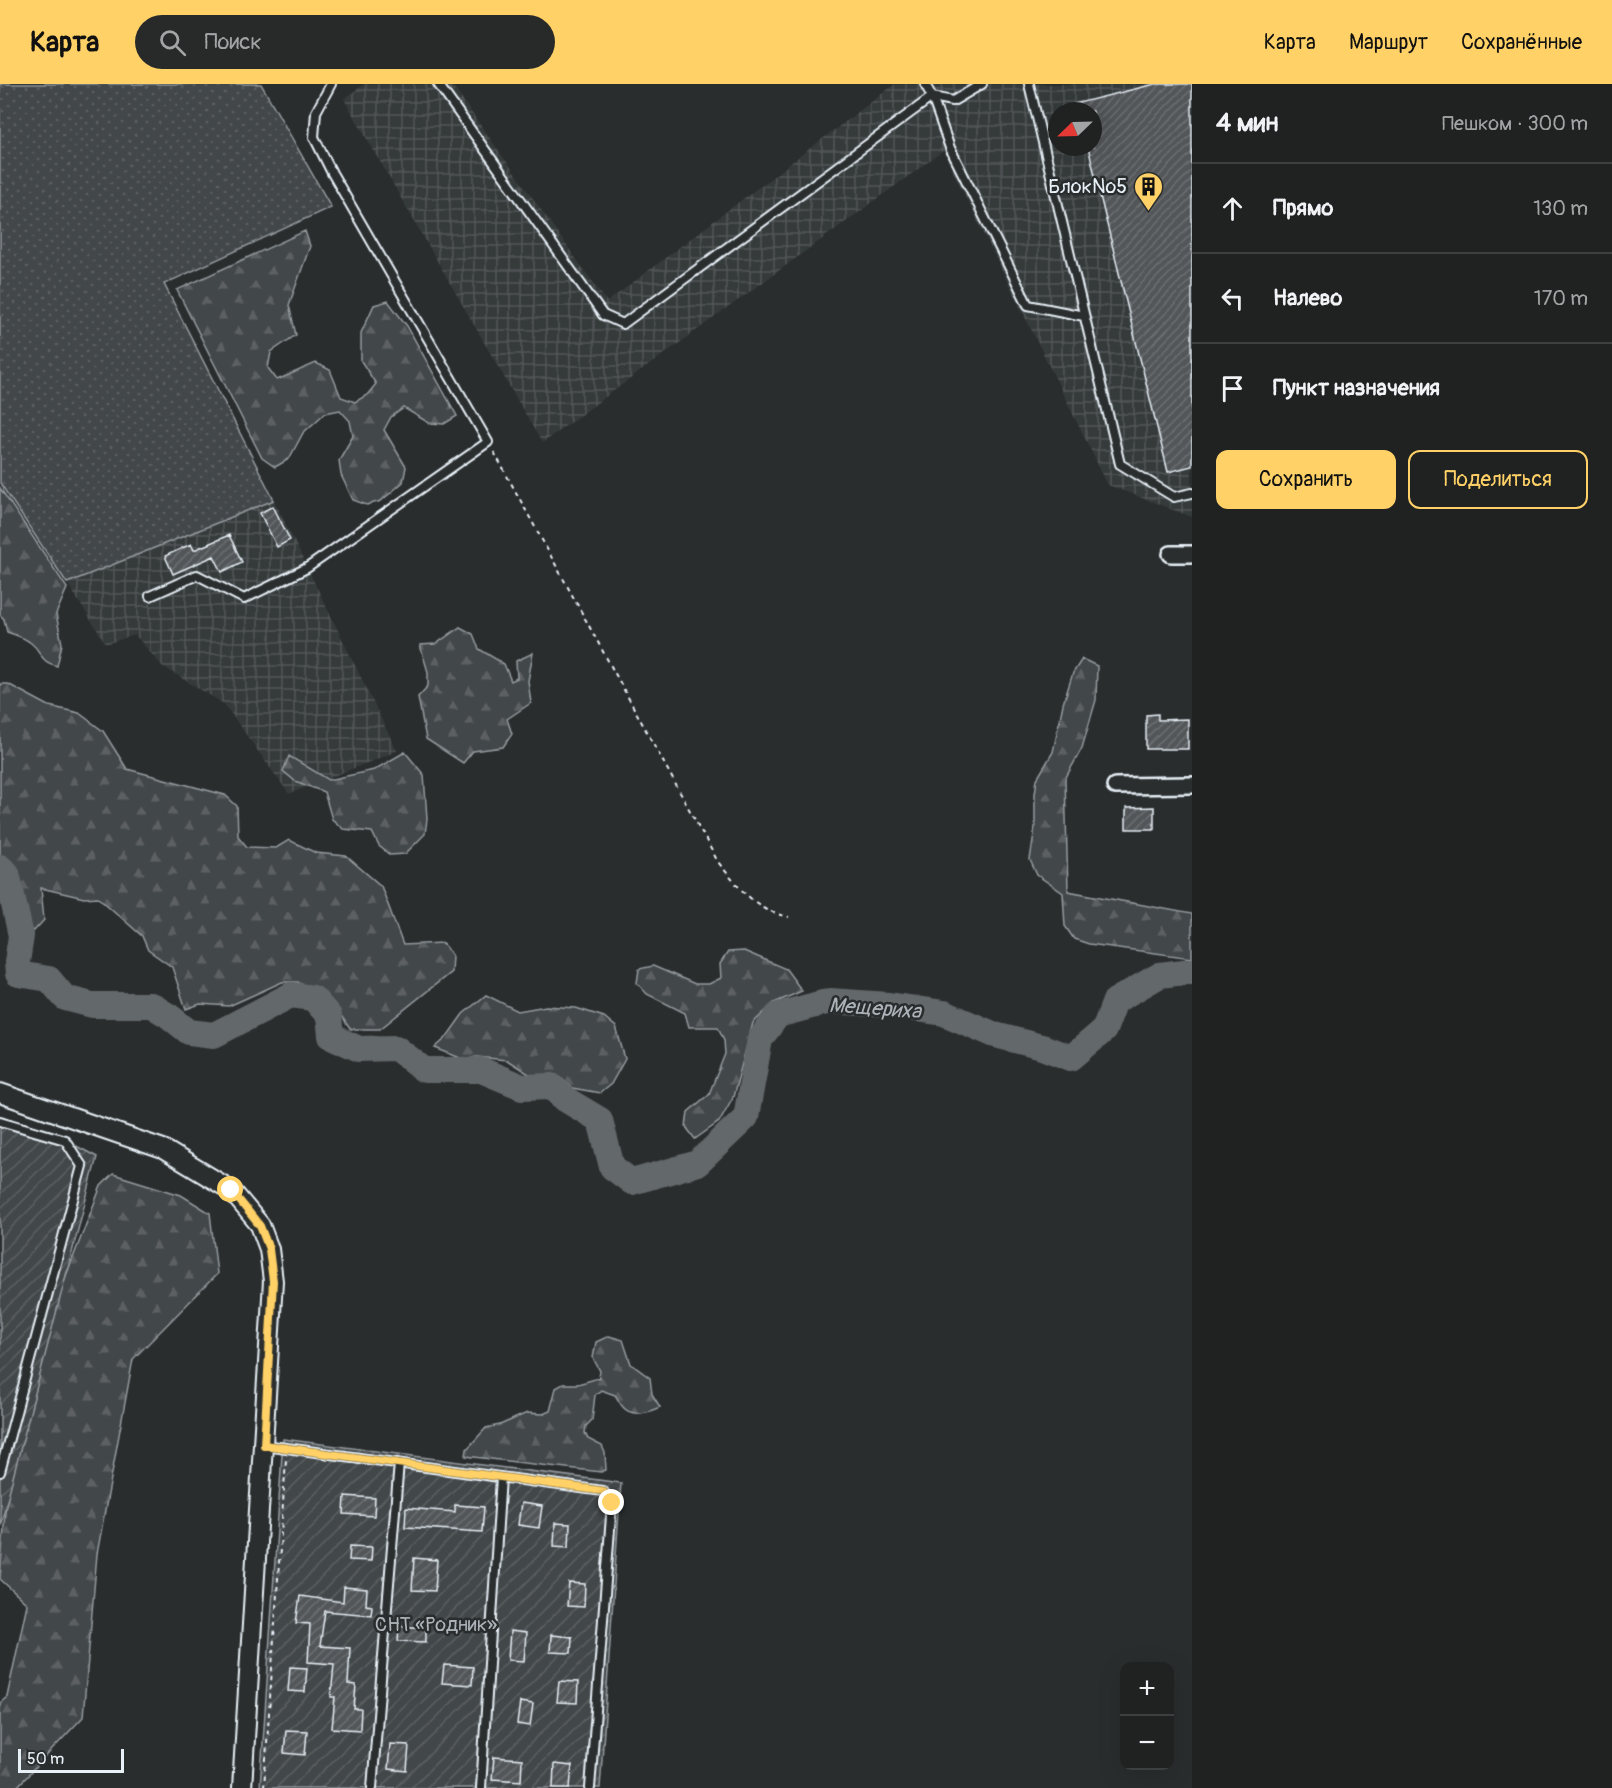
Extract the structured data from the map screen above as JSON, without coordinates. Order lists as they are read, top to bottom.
{
  "water": ["Мещериха"],
  "parks": ["СНТ «Родник»"],
  "places": {
    "building": ["Блок№5"]
  },
  "scale_bar": "50 m",
  "north": "bottom left",
  "page": {
    "header": "Карта",
    "search": "Поиск",
    "nav": ["Карта", "Маршрут", "Сохранённые"],
    "heading": ["4 мин", "Пешком · 300 m"],
    "list": [
      ["Прямо", "130 m"],
      ["Налево", "170 m"],
      "Пункт назначения"
    ],
    "buttons": ["Сохранить", "Поделиться"],
    "map_buttons": ["+", "−"],
    "scale": "50 m"
  }
}
